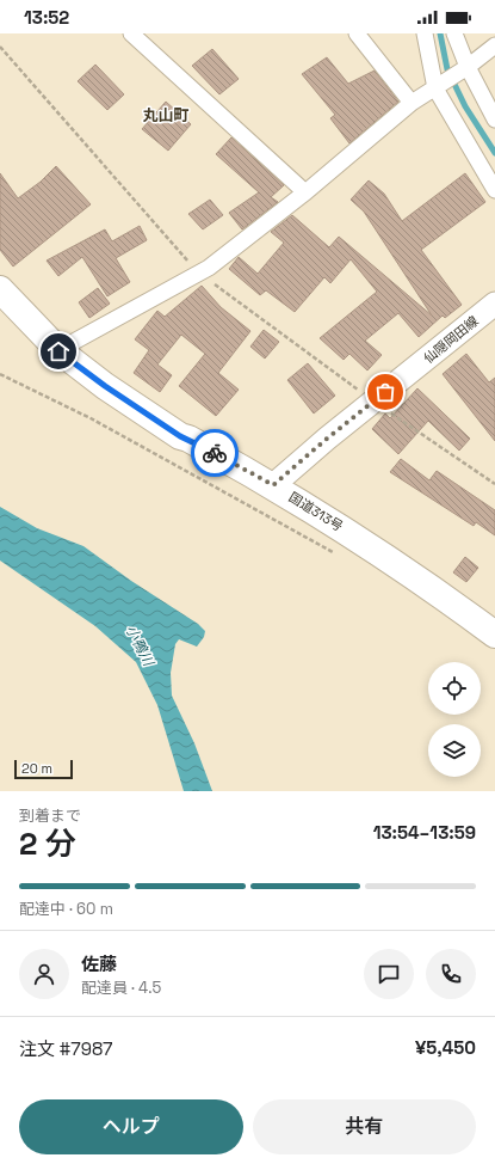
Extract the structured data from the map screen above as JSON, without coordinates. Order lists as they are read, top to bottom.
{
  "streets": {
    "highway": ["国道313号"],
    "main road": ["仙隠岡田線"]
  },
  "crossings": [
    ["仙隠岡田線", "国道313号"]
  ],
  "districts": ["丸山町"],
  "water": ["小鴨川"],
  "scale_bar": "20 m",
  "page": {
    "status": "13:52",
    "scale": "20 m",
    "heading": ["2 分", "到着まで", "13:54–13:59"],
    "panel": [
      "佐藤",
      "配達員 · 4.5",
      "注文 #7987",
      "¥5,450"
    ],
    "bar": "配達中 · 60 m",
    "buttons": ["ヘルプ", "共有"]
  }
}
